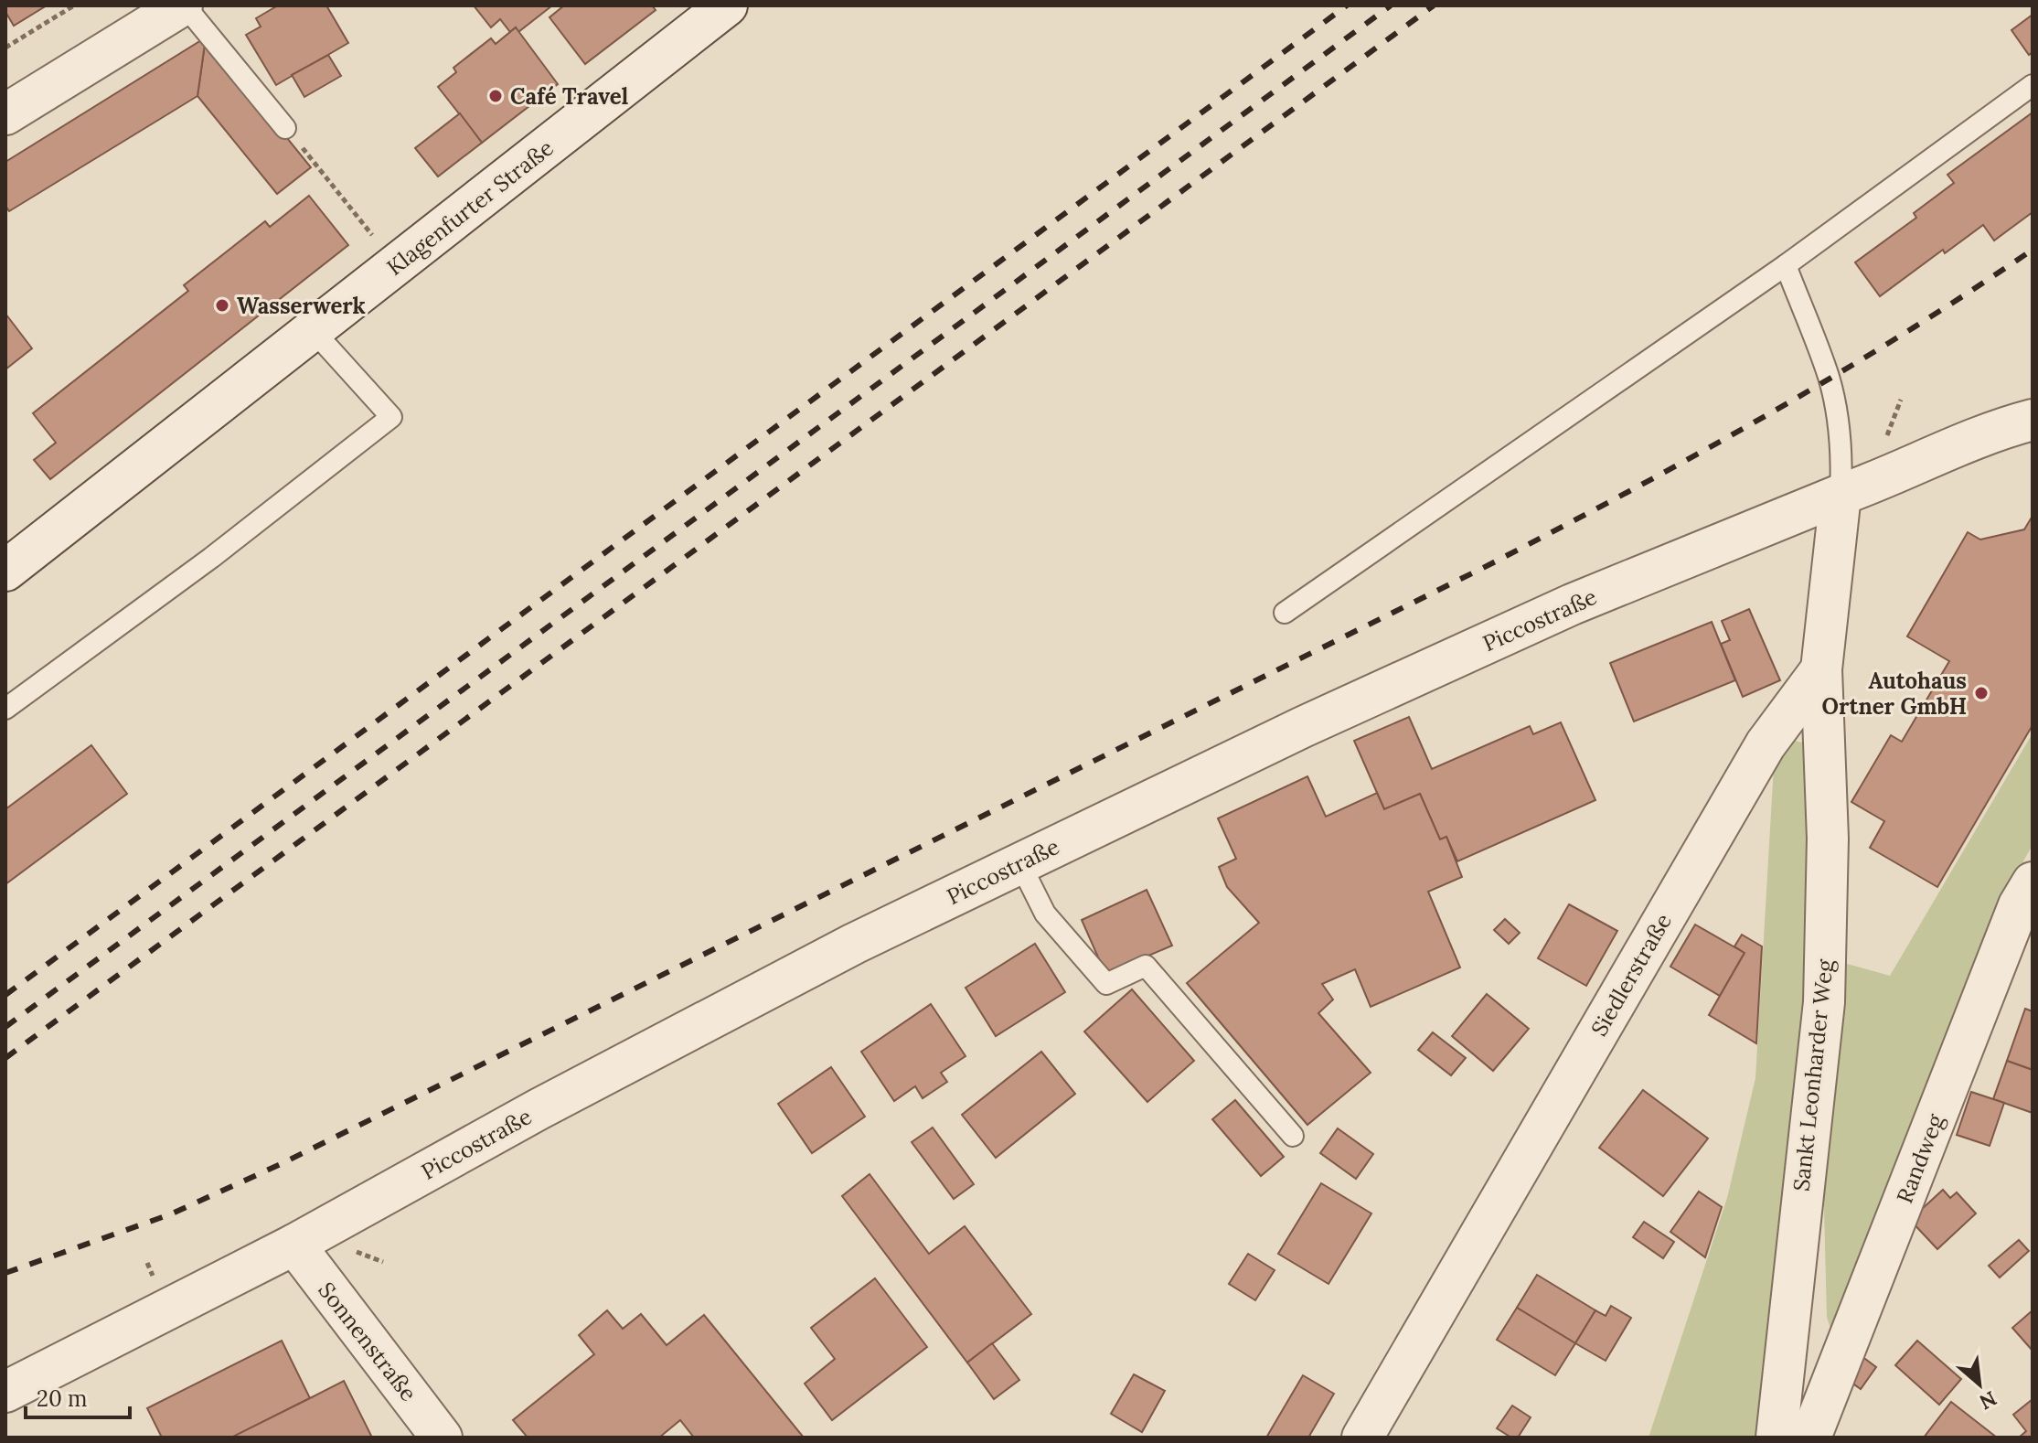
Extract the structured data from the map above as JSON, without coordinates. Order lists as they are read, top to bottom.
{
  "streets": {
    "street": [
      "Klagenfurter Straße",
      "Piccostraße",
      "Siedlerstraße",
      "Sankt Leonharder Weg",
      "Randweg",
      "Sonnenstraße"
    ]
  },
  "crossings": [
    ["Piccostraße", "Sonnenstraße"],
    ["Siedlerstraße", "Sankt Leonharder Weg"]
  ],
  "places": ["Café Travel", "Wasserwerk", "Autohaus Ortner GmbH"],
  "scale_bar": "20 m",
  "north": "bottom right"
}
